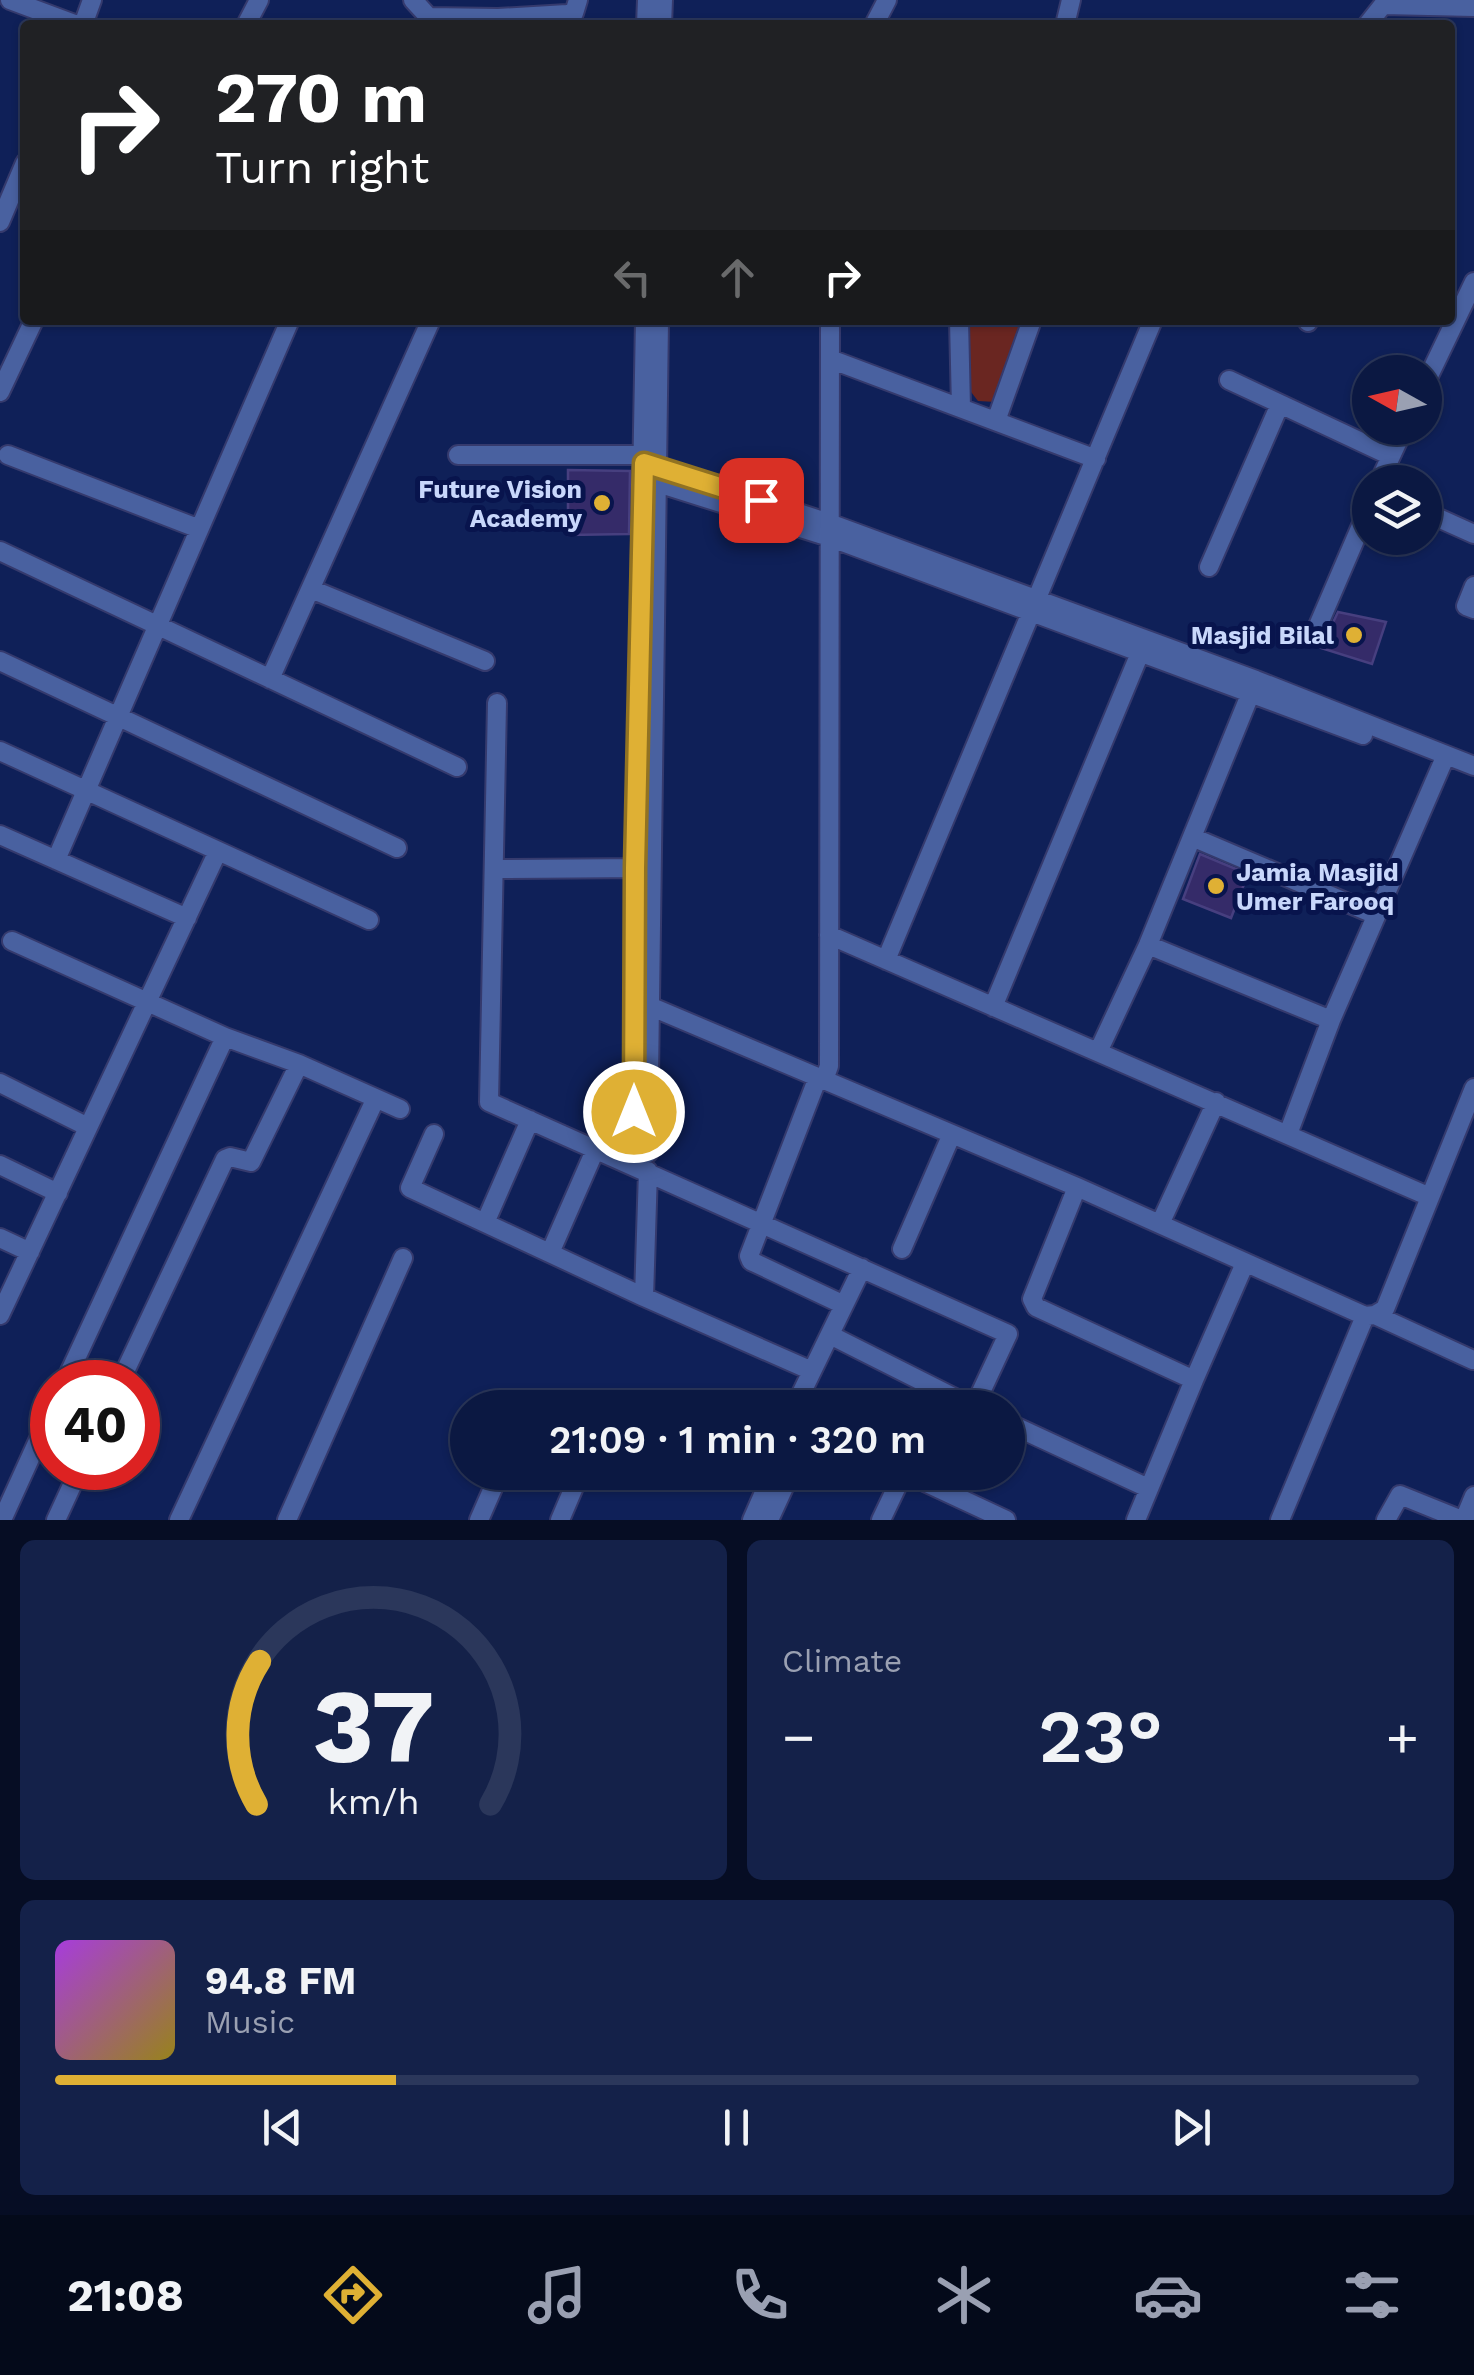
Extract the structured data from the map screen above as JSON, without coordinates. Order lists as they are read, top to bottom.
{
  "places": ["Future Vision Academy", "Masjid Bilal", "Jamia Masjid Umer Farooq"],
  "north": "left",
  "page": {
    "turn": ["270 m", "Turn right"],
    "limit": "40",
    "trip": "21:09 · 1 min · 320 m",
    "tile": "Climate",
    "heat": ["−", "23°", "+"],
    "song": ["94.8 FM", "Music"],
    "tabs": "21:08",
    "gauge": ["37", "km/h"]
  }
}
